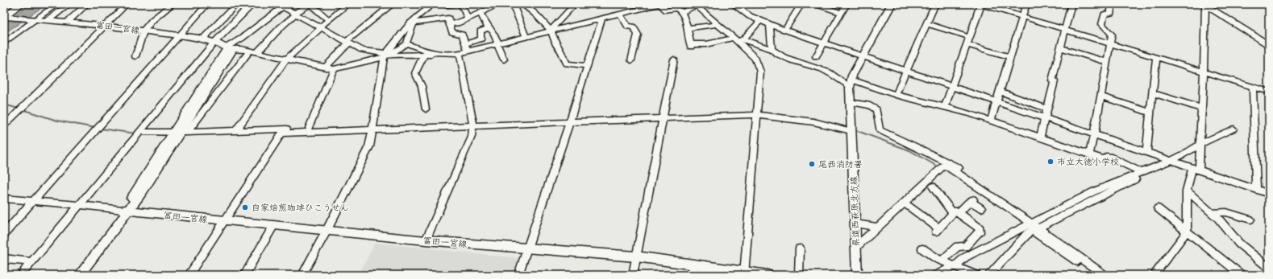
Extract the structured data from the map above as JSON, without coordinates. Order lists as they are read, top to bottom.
{
  "streets": {
    "main road": ["富田一宮線", "県道西萩原北方線", "冨田一宮線"]
  },
  "places": ["市立大徳小学校", "尾西消防署", "自家焙煎珈琲ひこうせん"]
}
